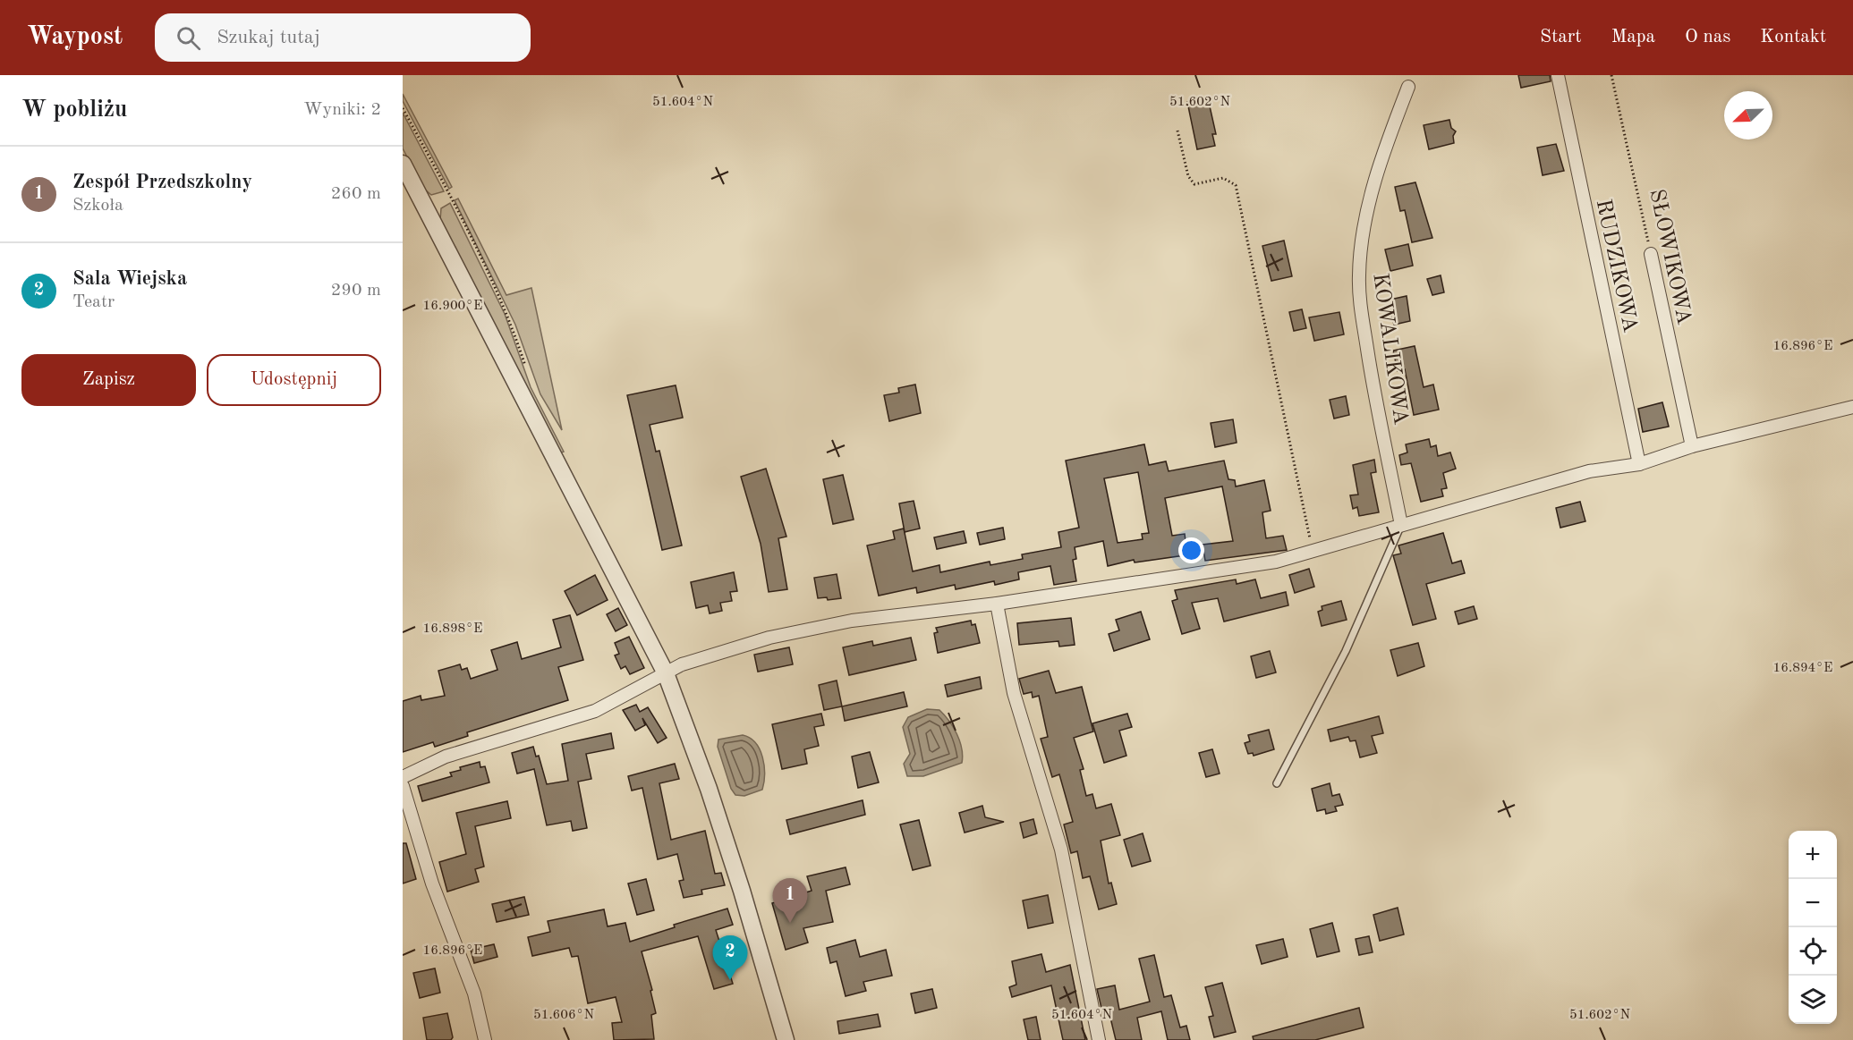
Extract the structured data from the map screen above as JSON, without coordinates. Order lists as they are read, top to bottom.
{
  "streets": {
    "street": ["SŁOWIKOWA", "RUDZIKOWA", "KOWALIKOWA"]
  },
  "north": "bottom left",
  "page": {
    "header": "Waypost",
    "search": "Szukaj tutaj",
    "nav": [
      "Start",
      "Mapa",
      "O nas",
      "Kontakt"
    ],
    "heading": ["W pobliżu", "Wyniki: 2"],
    "list": [
      {
        "mark": "1",
        "name": "Zespół Przedszkolny",
        "note": "Szkoła",
        "value": "260 m"
      },
      {
        "mark": "2",
        "name": "Sala Wiejska",
        "note": "Teatr",
        "value": "290 m"
      }
    ],
    "buttons": ["Zapisz", "Udostępnij"],
    "map_buttons": ["+", "−"],
    "pins": ["1", "2"]
  },
  "coordinates": [
    "51.604°N",
    "51.602°N",
    "16.900°E",
    "16.896°E",
    "16.898°E",
    "16.894°E",
    "51.606°N"
  ]
}
